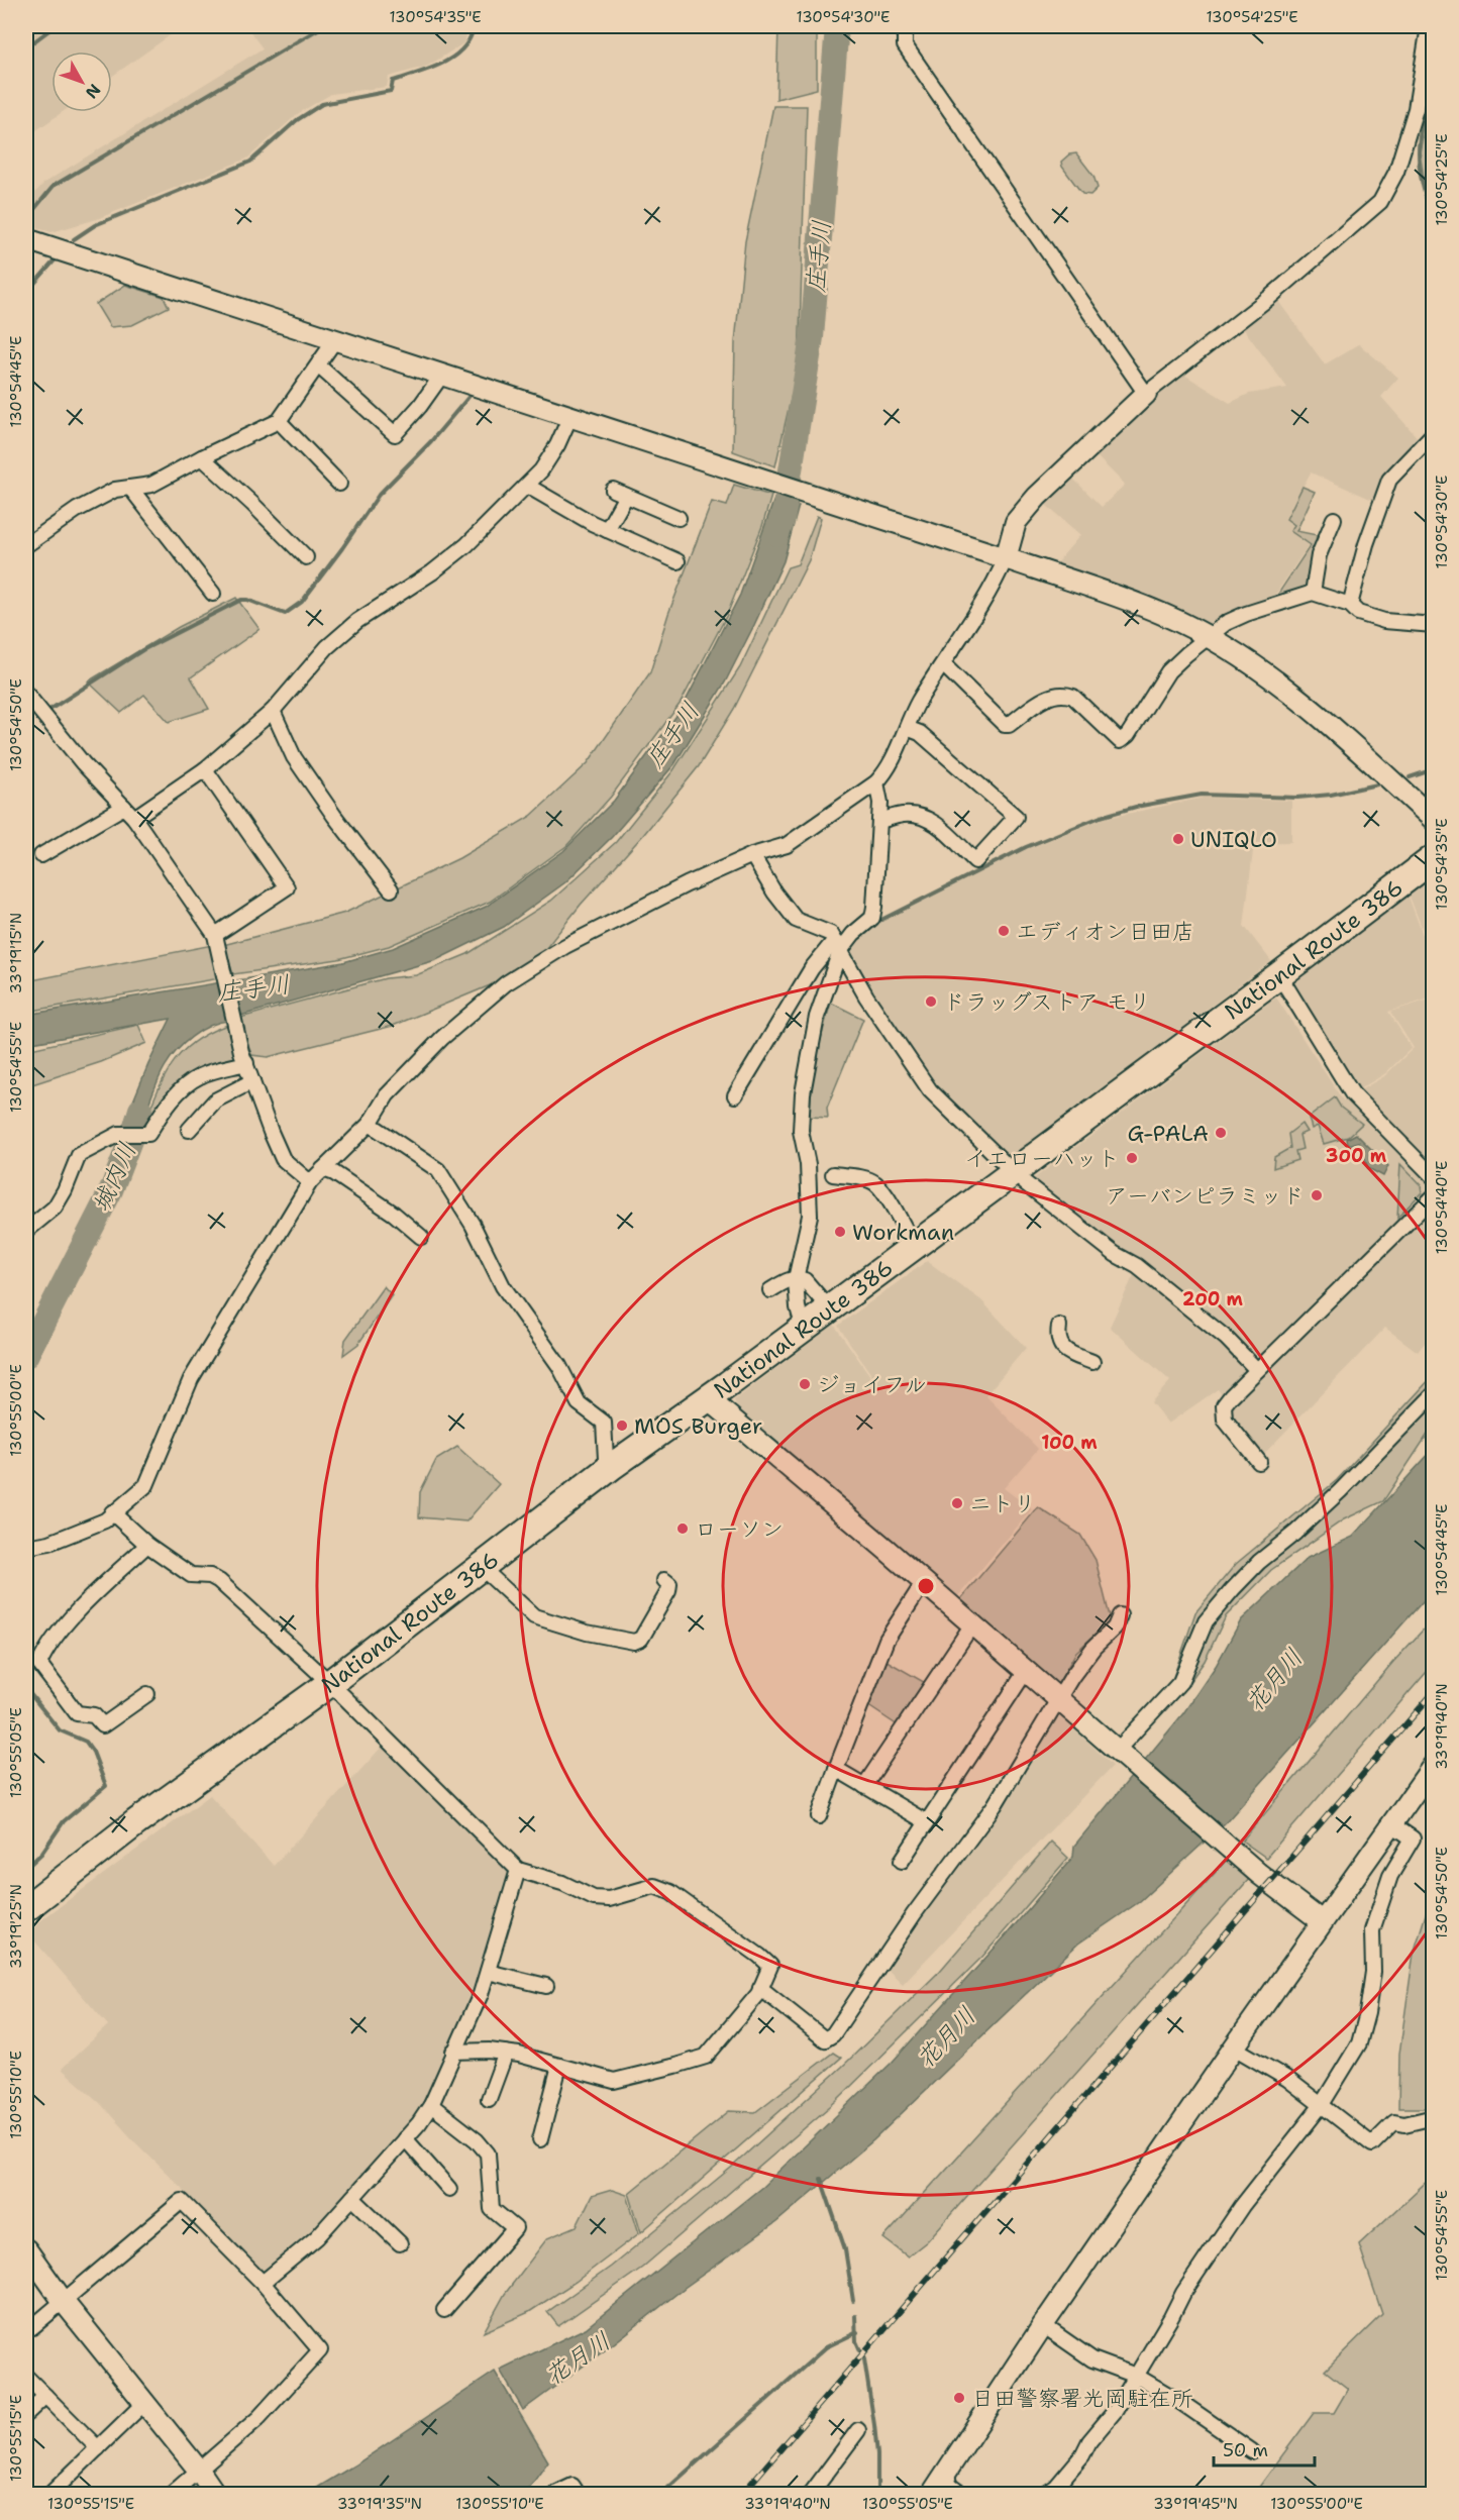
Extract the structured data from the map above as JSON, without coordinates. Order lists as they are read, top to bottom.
{
  "streets": {
    "highway": ["National Route 386"]
  },
  "water": ["庄手川", "城内川", "花月川"],
  "places": [
    "UNIQLO",
    "エディオン日田店",
    "ドラッグストア モリ",
    "G-PALA",
    "イエローハット",
    "アーバンピラミッド",
    "Workman",
    "ジョイフル",
    "MOS Burger",
    "ニトリ",
    "ローソン",
    "日田警察署光岡駐在所"
  ],
  "scale_bar": "50 m",
  "north": "bottom right",
  "coordinates": [
    "130°54'35\"E",
    "130°54'30\"E",
    "130°54'25\"E",
    "130°54'45\"E",
    "130°54'50\"E",
    "33°19'15\"N",
    "130°54'55\"E",
    "130°54'40\"E",
    "130°55'00\"E",
    "33°19'40\"N",
    "130°55'05\"E",
    "33°19'25\"N",
    "130°55'10\"E",
    "130°55'15\"E",
    "33°19'35\"N",
    "33°19'45\"N"
  ],
  "rings": ["300 m", "200 m", "100 m"]
}
